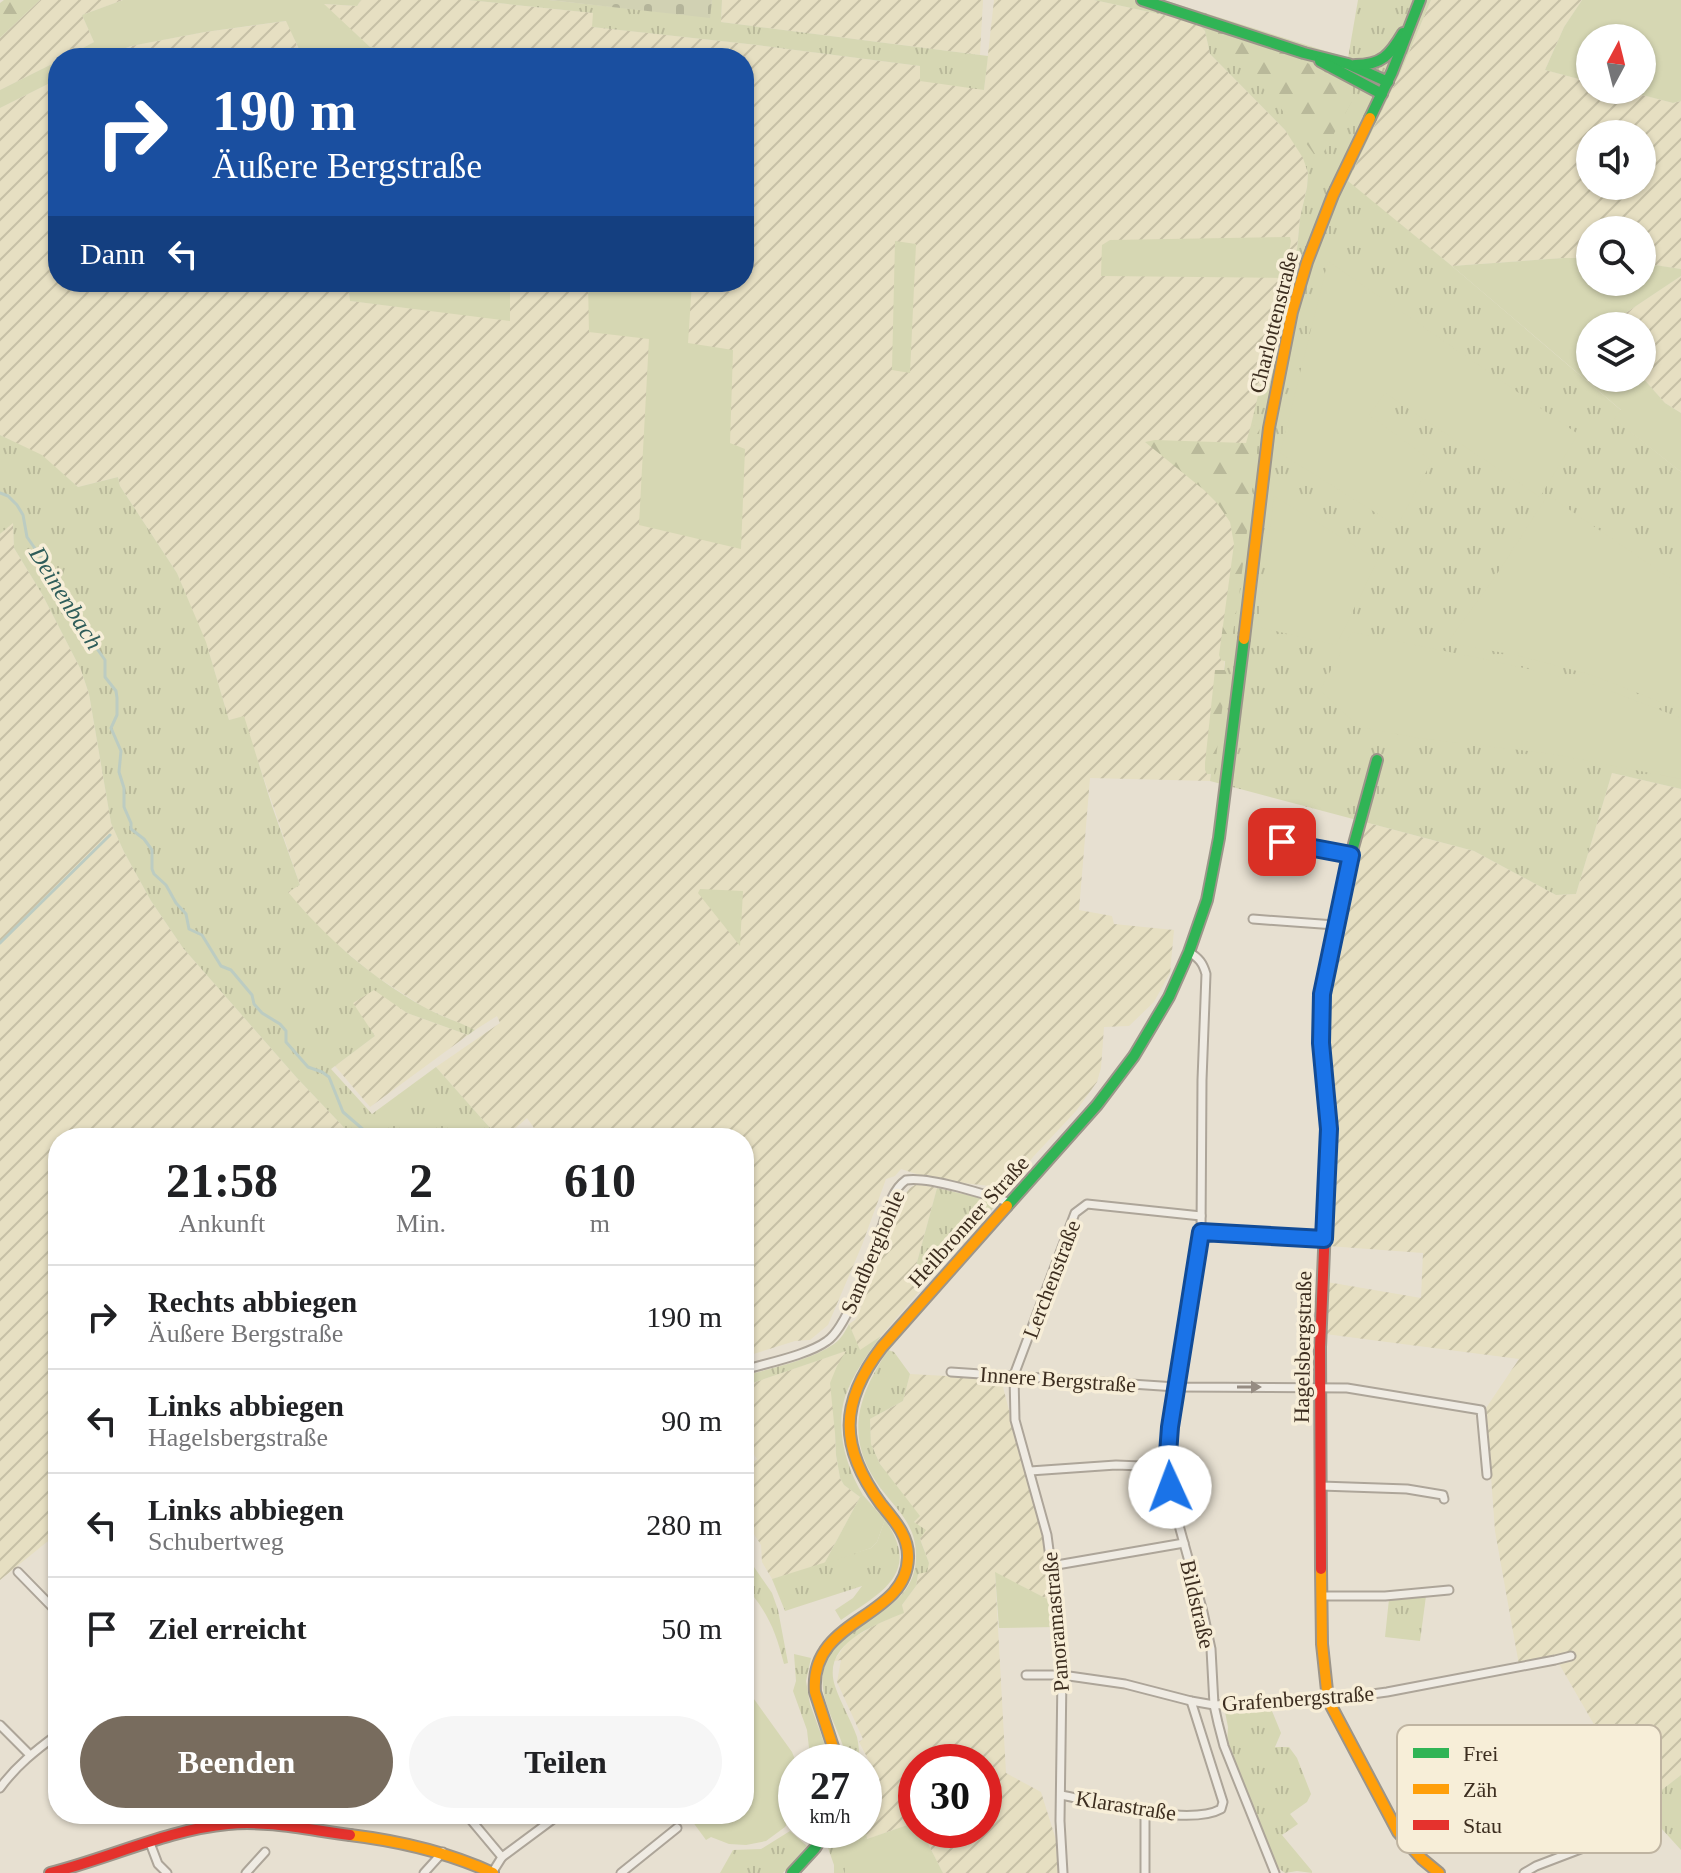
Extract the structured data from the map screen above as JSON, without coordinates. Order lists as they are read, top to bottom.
{
  "streets": {
    "main road": ["Charlottenstraße", "Heilbronner Straße", "Hagelsbergstraße"],
    "street": [
      "Sandberghohle",
      "Lerchenstraße",
      "Innere Bergstraße",
      "Bildstraße",
      "Panoramastraße",
      "Grafenbergstraße",
      "Klarastraße"
    ]
  },
  "crossings": [
    ["Charlottenstraße", "Heilbronner Straße"],
    ["Heilbronner Straße", "Sandberghohle"],
    ["Heilbronner Straße", "Bildstraße"],
    ["Lerchenstraße", "Innere Bergstraße"],
    ["Lerchenstraße", "Bildstraße"],
    ["Lerchenstraße", "Panoramastraße"],
    ["Hagelsbergstraße", "Innere Bergstraße"],
    ["Hagelsbergstraße", "Grafenbergstraße"],
    ["Innere Bergstraße", "Bildstraße"],
    ["Innere Bergstraße", "Panoramastraße"],
    ["Bildstraße", "Grafenbergstraße"],
    ["Panoramastraße", "Grafenbergstraße"],
    ["Panoramastraße", "Klarastraße"],
    ["Grafenbergstraße", "Klarastraße"]
  ],
  "water": ["Deinenbach"],
  "legend": ["Frei", "Zäh", "Stau"],
  "north": "top",
  "page": {
    "turn": ["190 m", "Äußere Bergstraße"],
    "then": "Dann",
    "eta": [
      "21:58",
      "Ankunft",
      "2",
      "Min.",
      "610",
      "m"
    ],
    "list": [
      {
        "name": "Rechts abbiegen",
        "note": "Äußere Bergstraße",
        "value": "190 m"
      },
      {
        "name": "Links abbiegen",
        "note": "Hagelsbergstraße",
        "value": "90 m"
      },
      {
        "name": "Links abbiegen",
        "note": "Schubertweg",
        "value": "280 m"
      },
      {
        "name": "Ziel erreicht",
        "value": "50 m"
      }
    ],
    "buttons": ["Beenden", "Teilen"],
    "speed": "27 km/h",
    "limit": "30"
  }
}
